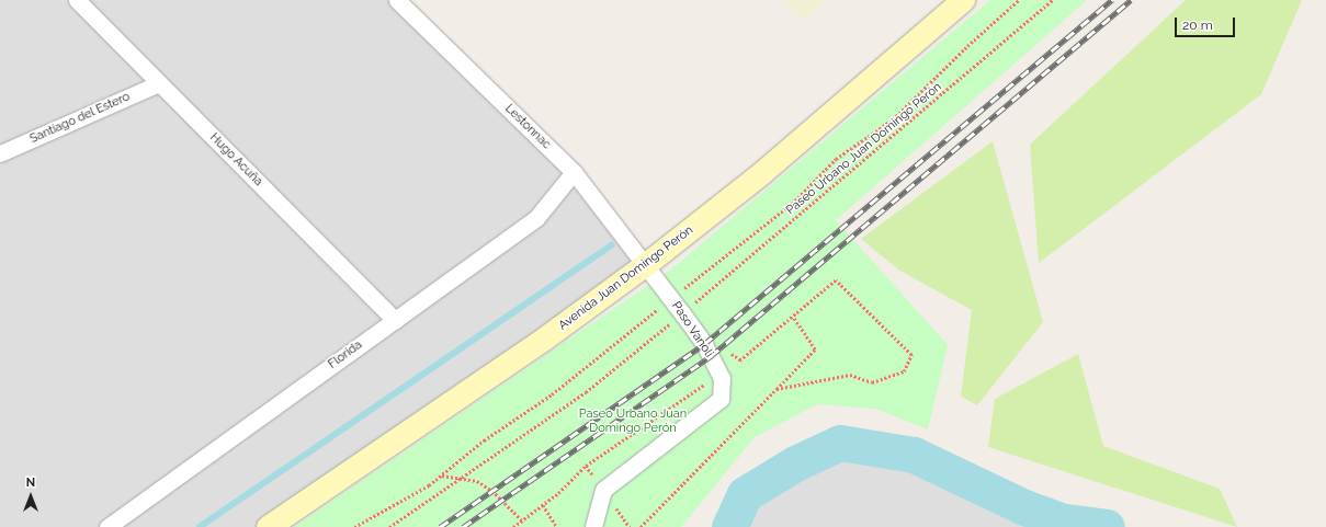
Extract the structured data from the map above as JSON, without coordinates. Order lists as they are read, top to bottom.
{
  "streets": {
    "main road": ["Avenida Juan Domingo Perón"],
    "street": [
      "Santiago del Estero",
      "Lestonnac",
      "Hugo Acuña",
      "Paso Vanoli",
      "Florida"
    ],
    "path": ["Paseo Urbano Juan Domingo Perón"]
  },
  "crossings": [
    ["Santiago del Estero", "Hugo Acuña"],
    ["Lestonnac", "Avenida Juan Domingo Perón"],
    ["Lestonnac", "Paso Vanoli"],
    ["Lestonnac", "Florida"],
    ["Paseo Urbano Juan Domingo Perón", "Paso Vanoli"],
    ["Hugo Acuña", "Florida"],
    ["Avenida Juan Domingo Perón", "Paso Vanoli"]
  ],
  "parks": ["Paseo Urbano Juan Domingo Perón"],
  "scale_bar": "20 m",
  "north": "top"
}
